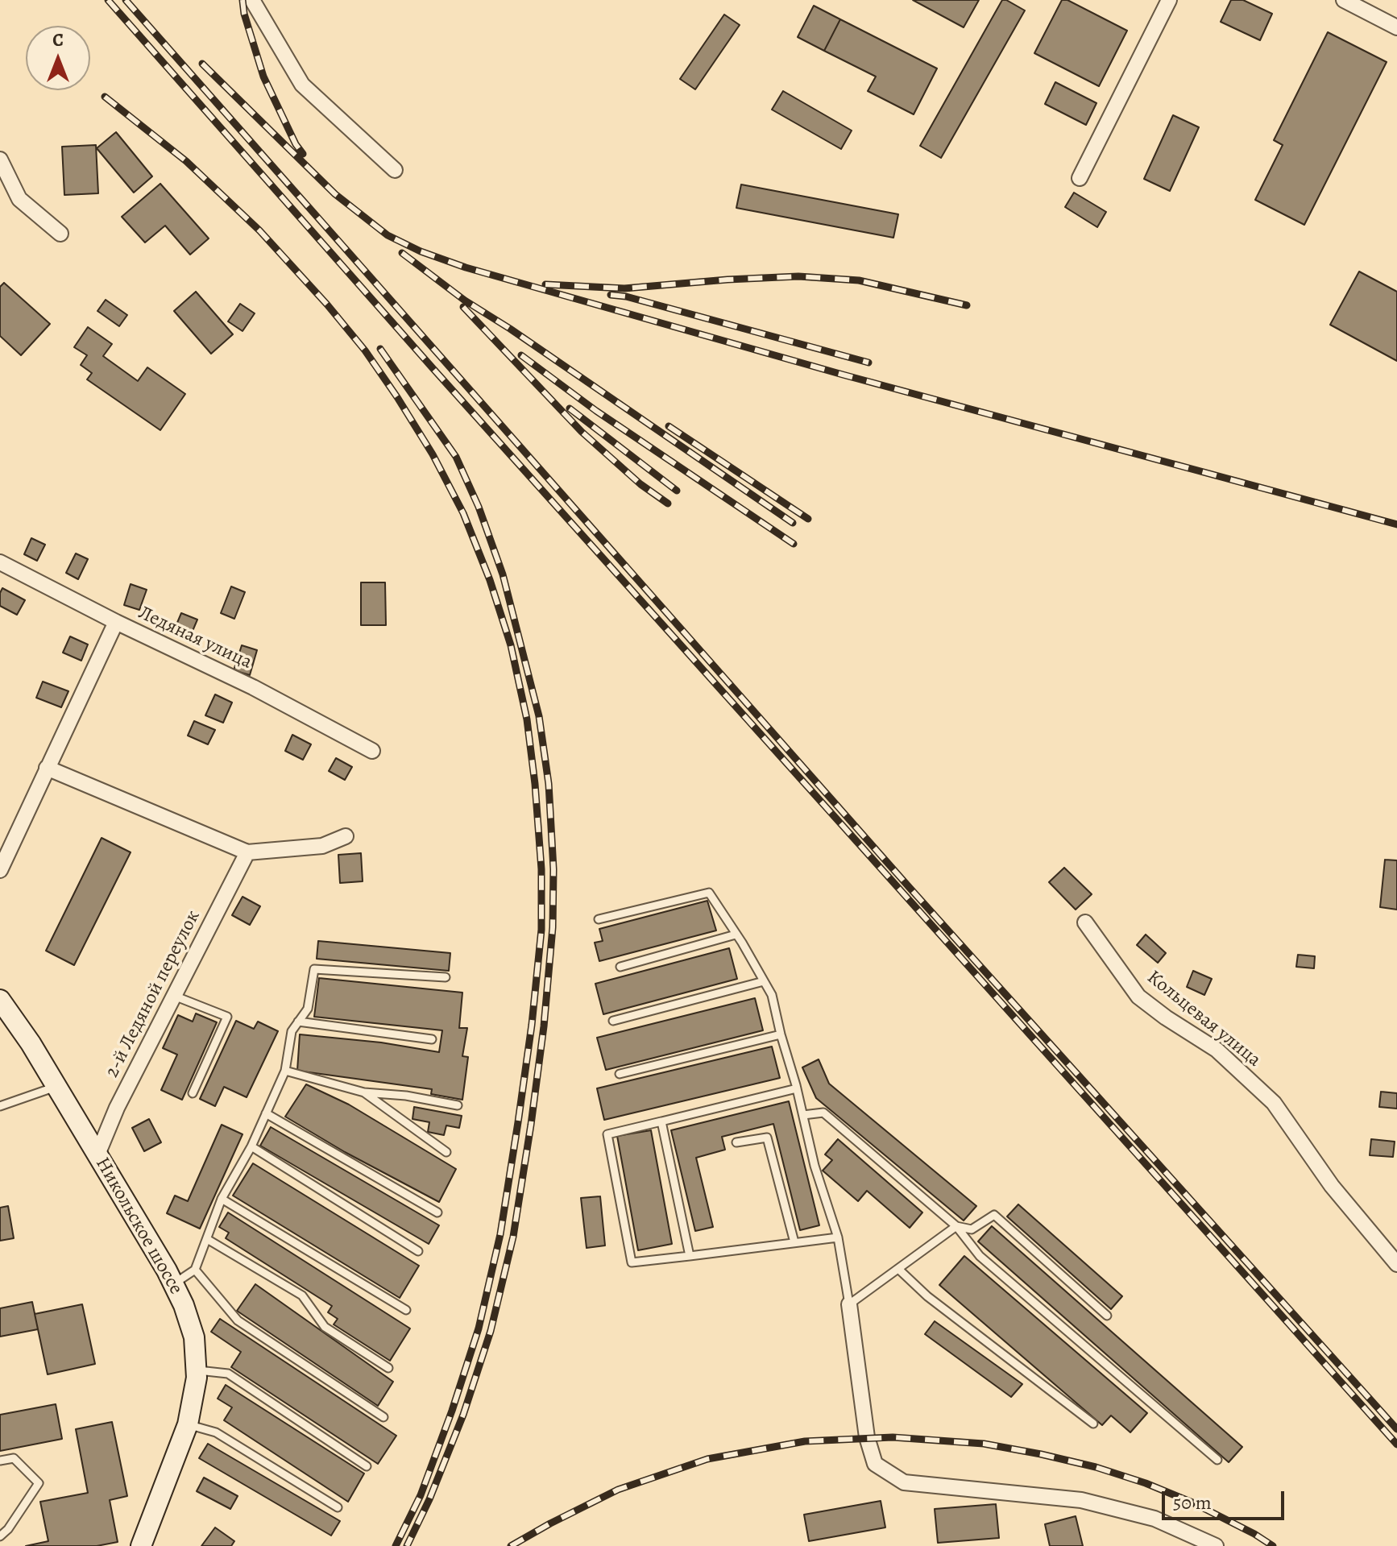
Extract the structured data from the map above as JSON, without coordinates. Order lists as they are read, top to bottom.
{
  "streets": {
    "street": [
      "Ледяная улица",
      "2-й Ледяной переулок",
      "Кольцевая улица",
      "Никольское шоссе"
    ]
  },
  "crossings": [
    ["2-й Ледяной переулок", "Никольское шоссе"]
  ],
  "scale_bar": "50 m",
  "north": "top"
}
